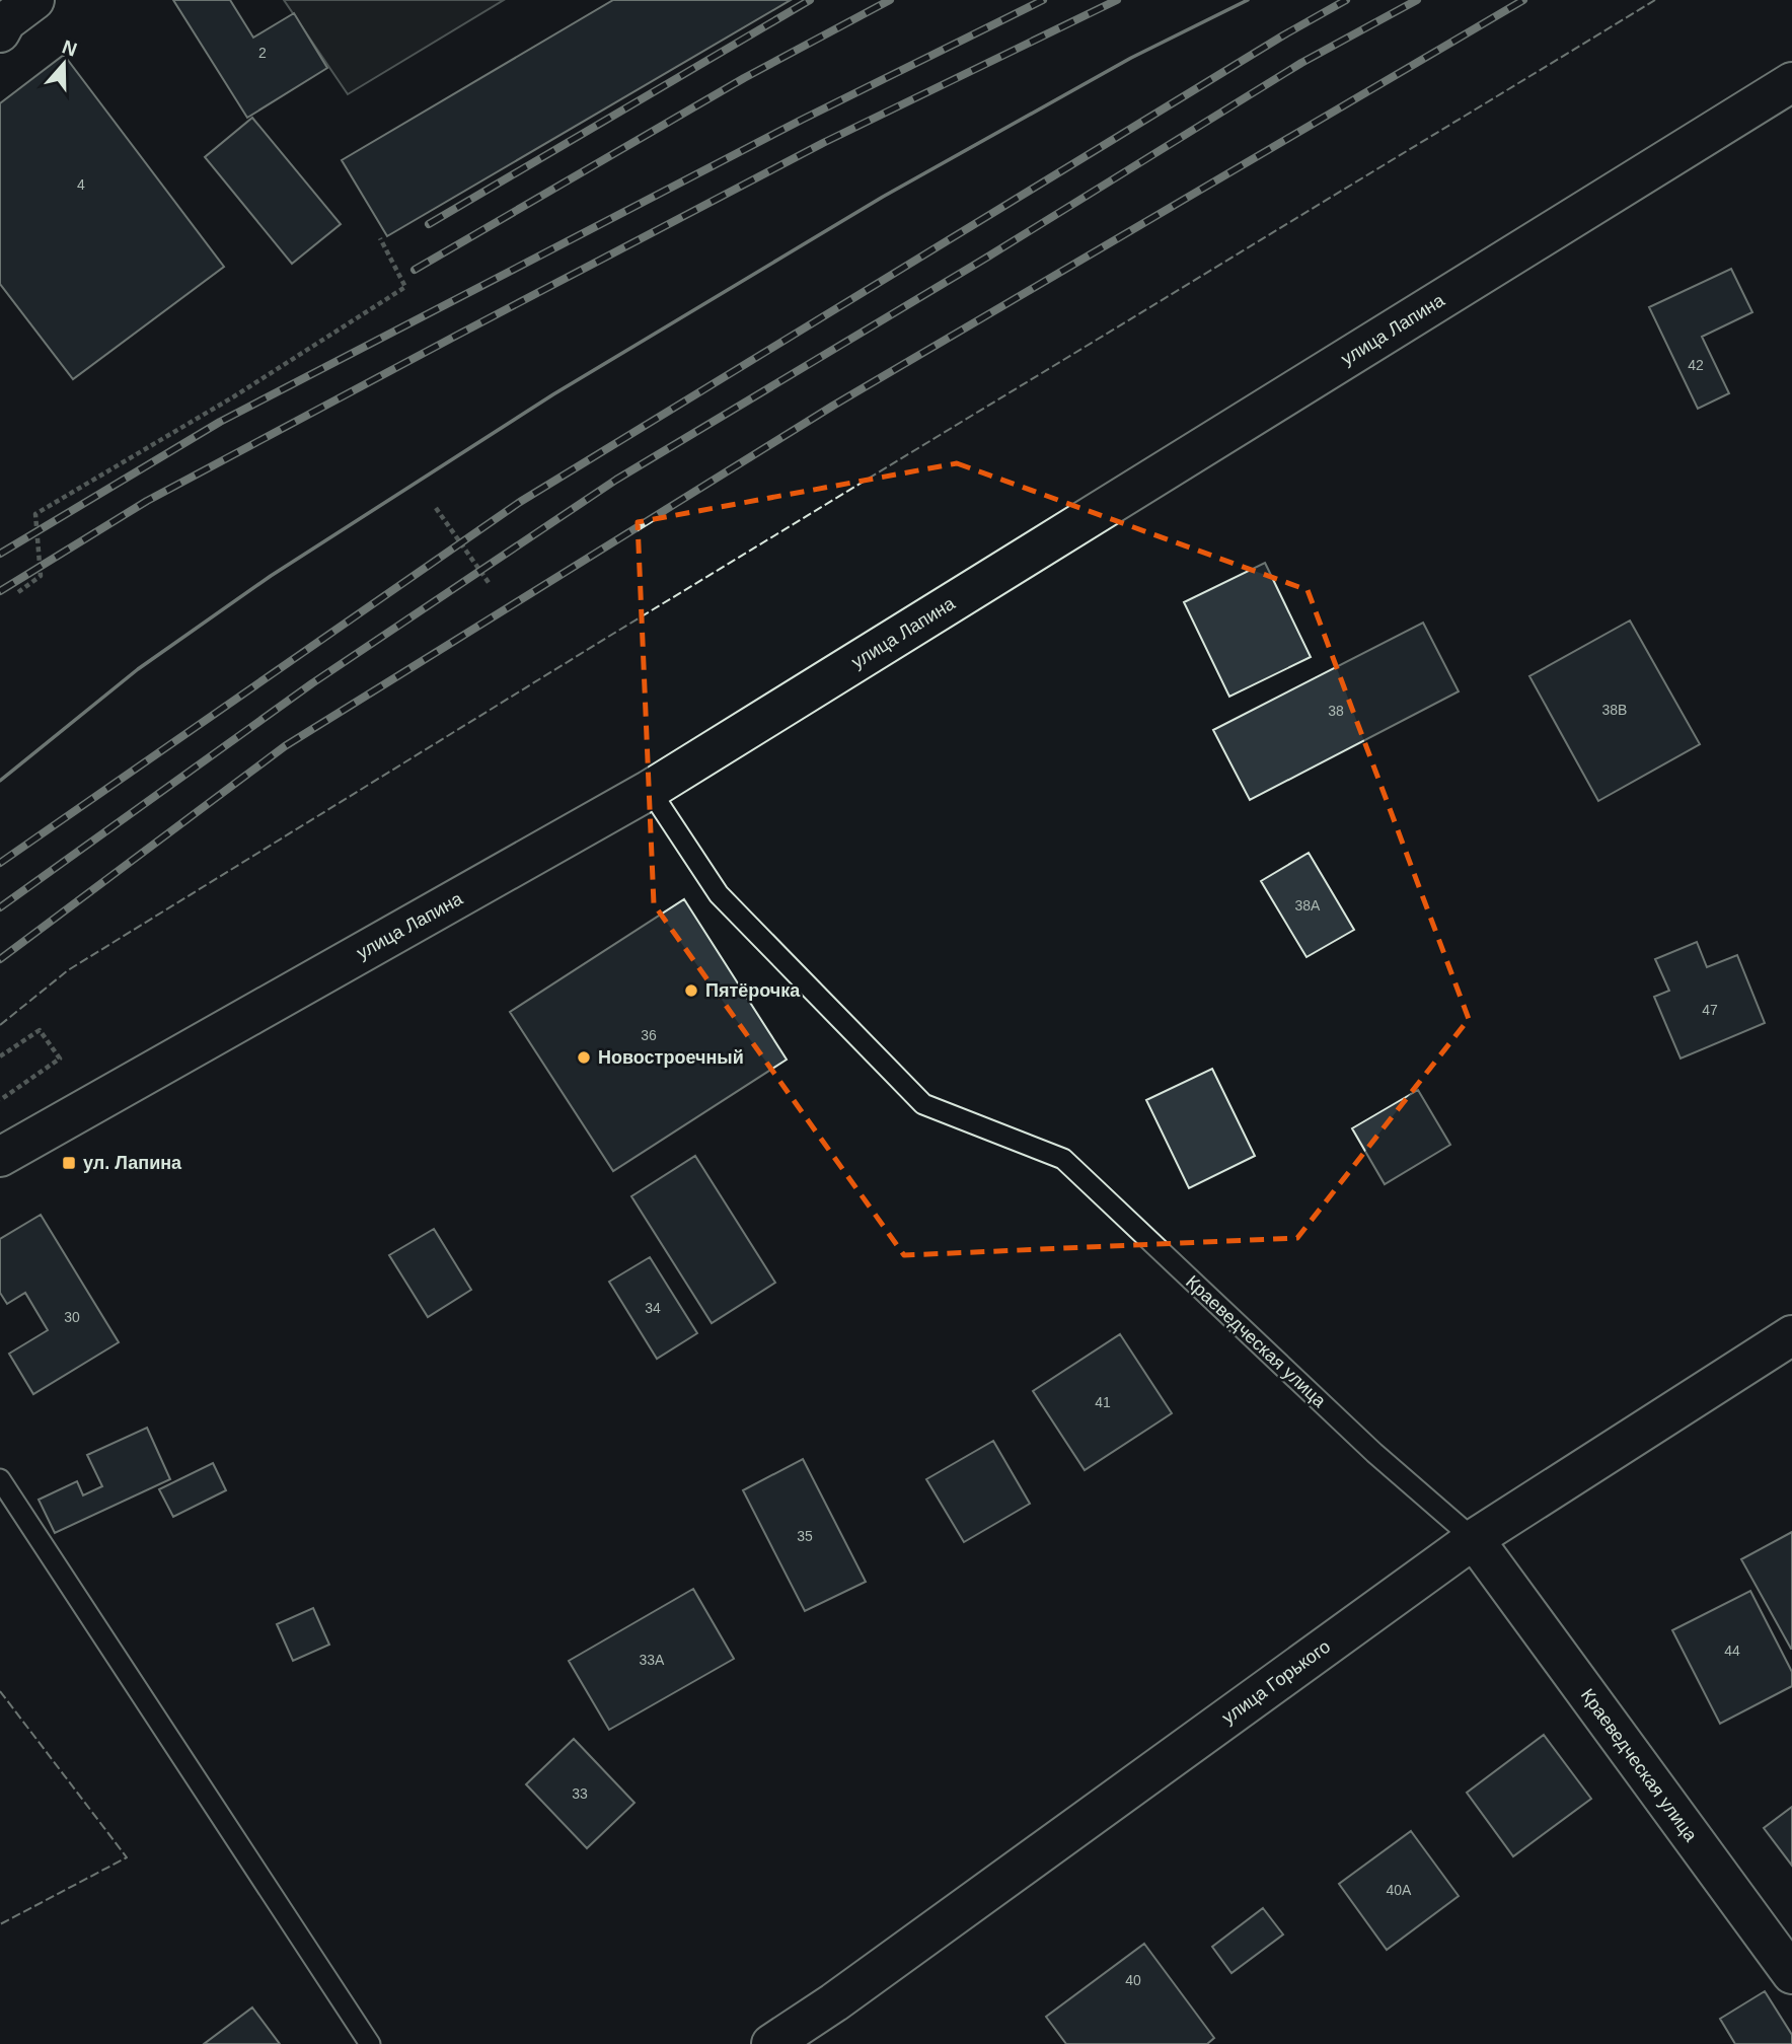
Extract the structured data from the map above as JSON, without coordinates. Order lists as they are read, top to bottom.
{
  "streets": {
    "street": ["улица Лапина", "Краеведческая улица", "улица Горького"]
  },
  "crossings": [
    ["улица Лапина", "Краеведческая улица"],
    ["Краеведческая улица", "улица Горького"]
  ],
  "places": {
    "other": ["Пятёрочка", "Новостроечный"],
    "transit": ["ул. Лапина"]
  },
  "house_numbers": [
    "2",
    "4",
    "42",
    "38В",
    "38",
    "38А",
    "47",
    "36",
    "34",
    "30",
    "41",
    "35",
    "44",
    "33А",
    "33",
    "40А",
    "40"
  ],
  "north": "top"
}
